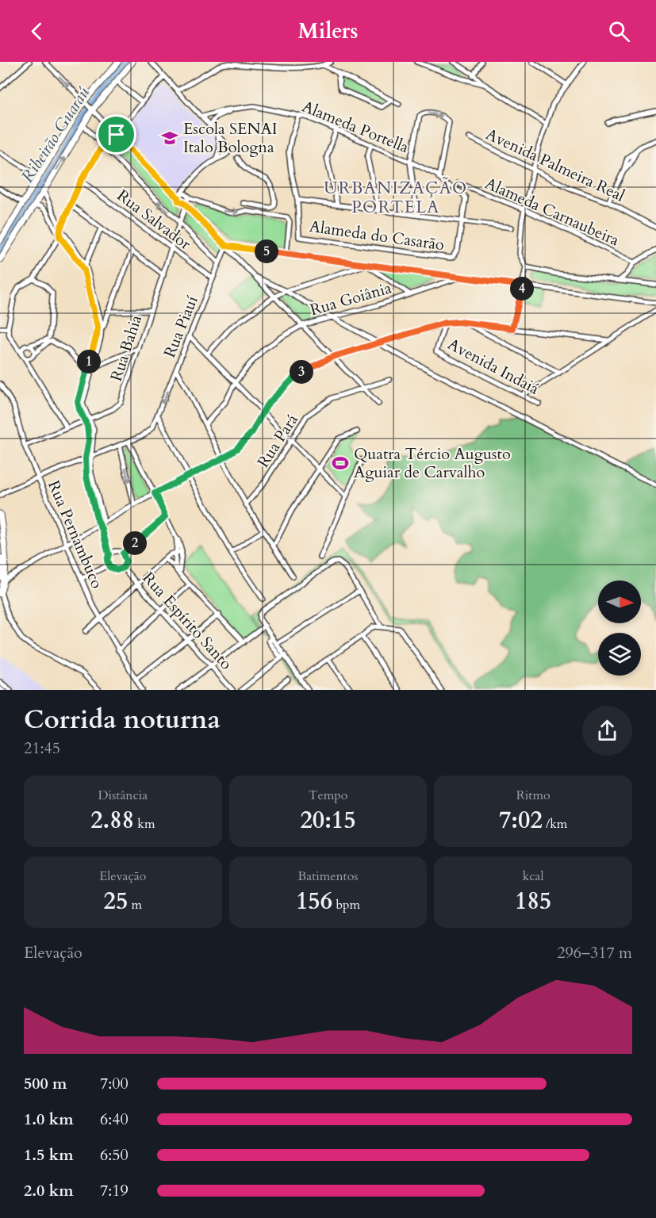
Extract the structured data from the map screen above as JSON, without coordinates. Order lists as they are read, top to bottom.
{
  "streets": {
    "street": [
      "Alameda Portella",
      "Avenida Palmeira Real",
      "Alameda Carnaubeira",
      "Rua Salvador",
      "Alameda do Casarão",
      "Rua Goiânia",
      "Rua Piauí",
      "Rua Bahia",
      "Avenida Indaiá",
      "Rua Pará",
      "Rua Pernambuco",
      "Rua Espírito Santo"
    ]
  },
  "crossings": [
    ["Alameda Portella", "Alameda do Casarão"],
    ["Rua Salvador", "Rua Piauí"],
    ["Rua Salvador", "Rua Bahia"],
    ["Rua Piauí", "Rua Pernambuco"],
    ["Rua Bahia", "Rua Pernambuco"]
  ],
  "districts": ["URBANIZAÇÃO PORTELA"],
  "water": ["Ribeirão Guaraú"],
  "places": {
    "school or university": ["Escola SENAI Italo Bologna"],
    "sports": ["Quatra Tércio Augusto Aguiar de Carvalho"]
  },
  "north": "right",
  "page": {
    "header": "Milers",
    "pins": [
      "5",
      "4",
      "1",
      "3",
      "2"
    ],
    "heading": ["Corrida noturna", "21:45"],
    "stats": [
      ["Distância", "2.88 km"],
      ["Tempo", "20:15"],
      ["Ritmo", "7:02 /km"],
      ["Elevação", "25 m"],
      ["Batimentos", "156 bpm"],
      ["kcal", "185"]
    ],
    "chart": ["Elevação", "296–317 m"],
    "list": [
      {
        "name": "500 m",
        "note": "7:00"
      },
      {
        "name": "1.0 km",
        "note": "6:40"
      },
      {
        "name": "1.5 km",
        "note": "6:50"
      },
      {
        "name": "2.0 km",
        "note": "7:19"
      }
    ]
  }
}
